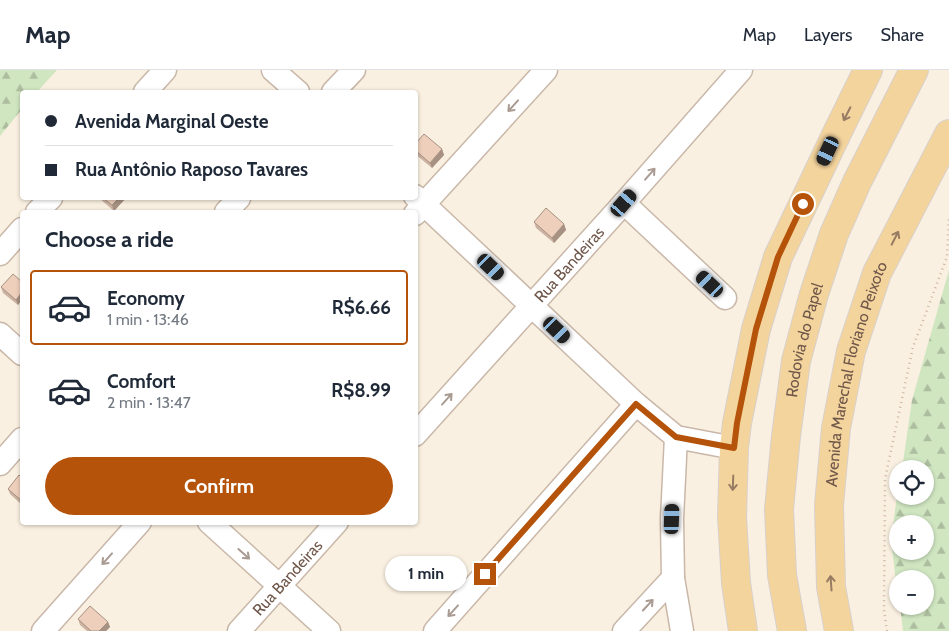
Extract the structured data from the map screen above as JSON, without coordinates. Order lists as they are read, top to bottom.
{
  "streets": {
    "main road": ["Rodovia do Papel", "Avenida Marechal Floriano Peixoto"],
    "street": ["Rua Bandeiras"]
  },
  "page": {
    "header": "Map",
    "nav": ["Map", "Layers", "Share"],
    "banner": ["Avenida Marginal Oeste", "Rua Antônio Raposo Tavares"],
    "heading": "Choose a ride",
    "list": [
      {
        "name": "Economy",
        "note": "1 min · 13:46",
        "value": "R$6.66"
      },
      {
        "name": "Comfort",
        "note": "2 min · 13:47",
        "value": "R$8.99"
      }
    ],
    "buttons": "Confirm",
    "map_buttons": ["+", "−"],
    "bubble": "1 min"
  }
}
